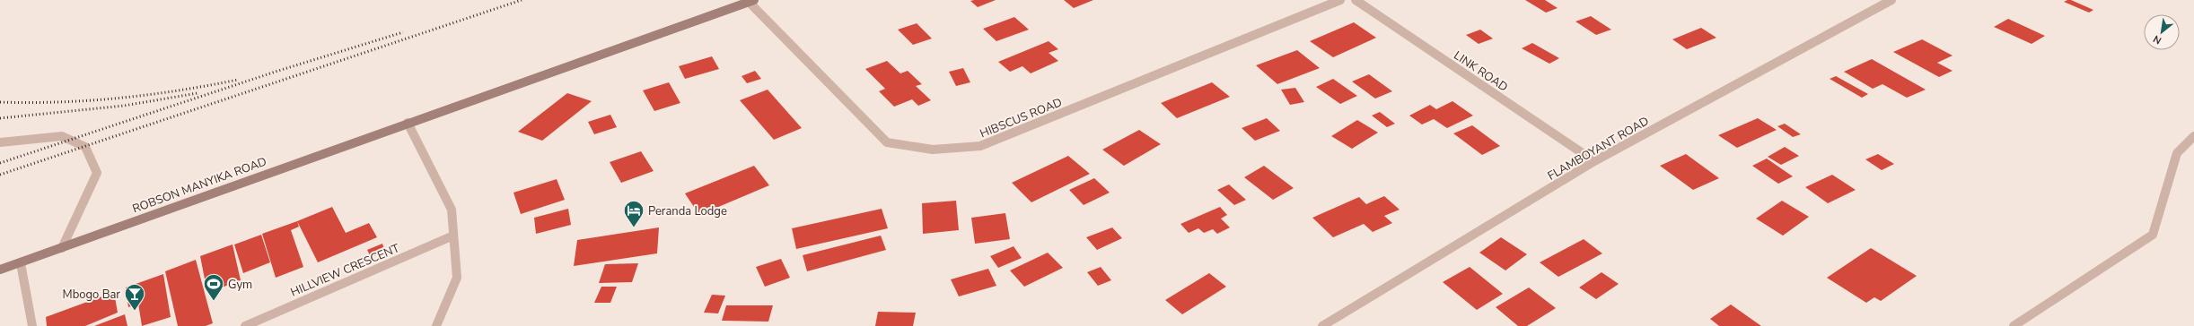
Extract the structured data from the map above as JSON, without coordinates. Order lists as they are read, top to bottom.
{
  "streets": {
    "street": [
      "LINK ROAD",
      "HIBSCUS ROAD",
      "FLAMBOYANT ROAD",
      "ROBSON MANYIKA ROAD",
      "HILLVIEW CRESCENT"
    ]
  },
  "crossings": [
    ["LINK ROAD", "FLAMBOYANT ROAD"],
    ["HIBSCUS ROAD", "ROBSON MANYIKA ROAD"]
  ],
  "places": {
    "hotel": ["Peranda Lodge"],
    "sports": ["Gym"],
    "bar": ["Mbogo Bar"]
  },
  "north": "bottom left"
}
